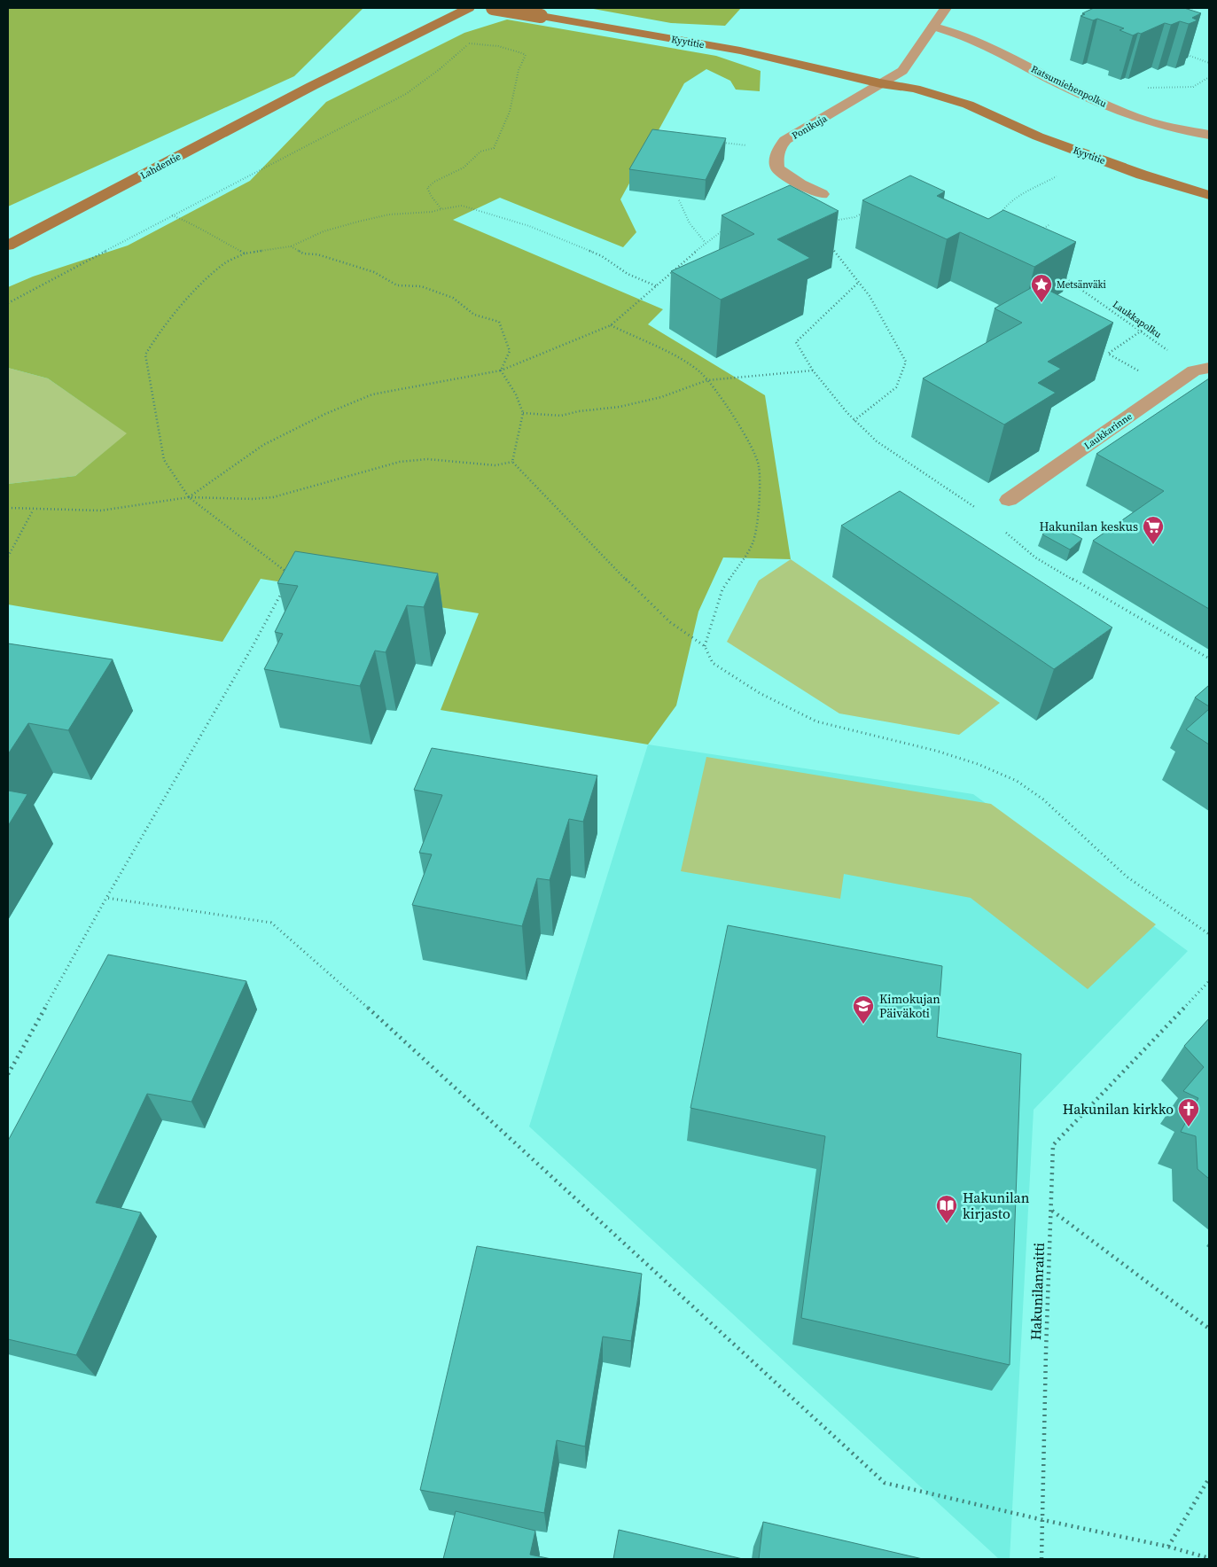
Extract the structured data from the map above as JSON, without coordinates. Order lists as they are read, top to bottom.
{
  "streets": {
    "main road": ["Kyytitie", "Lahdentie"],
    "street": ["Ratsumiehenpolku", "Ponikuja", "Laukkarinne"],
    "path": ["Laukkapolku", "Hakunilanraitti"]
  },
  "crossings": [
    ["Kyytitie", "Ponikuja"],
    ["Laukkapolku", "Laukkarinne"]
  ],
  "places": {
    "place": ["Metsänväki"],
    "supermarket": ["Hakunilan keskus"],
    "school or university": ["Kimokujan Päiväkoti"],
    "church": ["Hakunilan kirkko"],
    "library": ["Hakunilan kirjasto"]
  }
}
